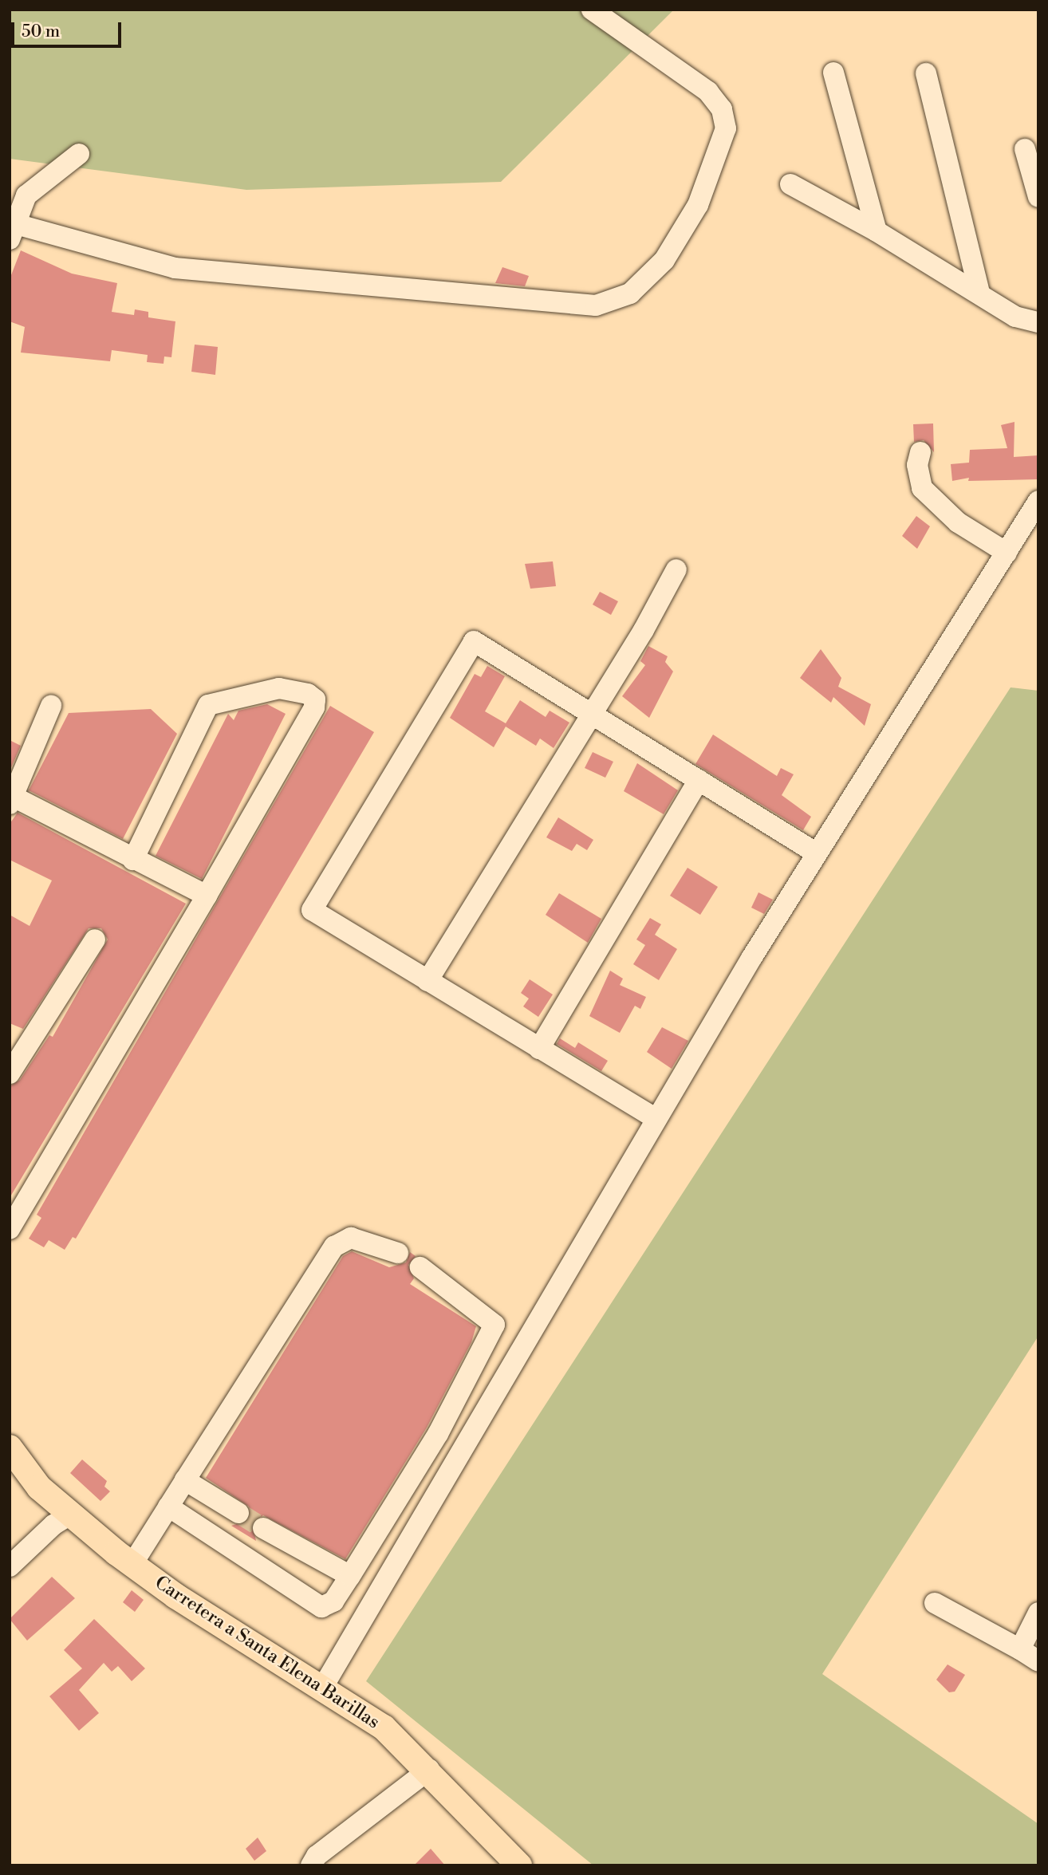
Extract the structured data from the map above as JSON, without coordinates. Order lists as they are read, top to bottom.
{
  "streets": {
    "main road": ["Carretera a Santa Elena Barillas"]
  },
  "scale_bar": "50 m"
}
